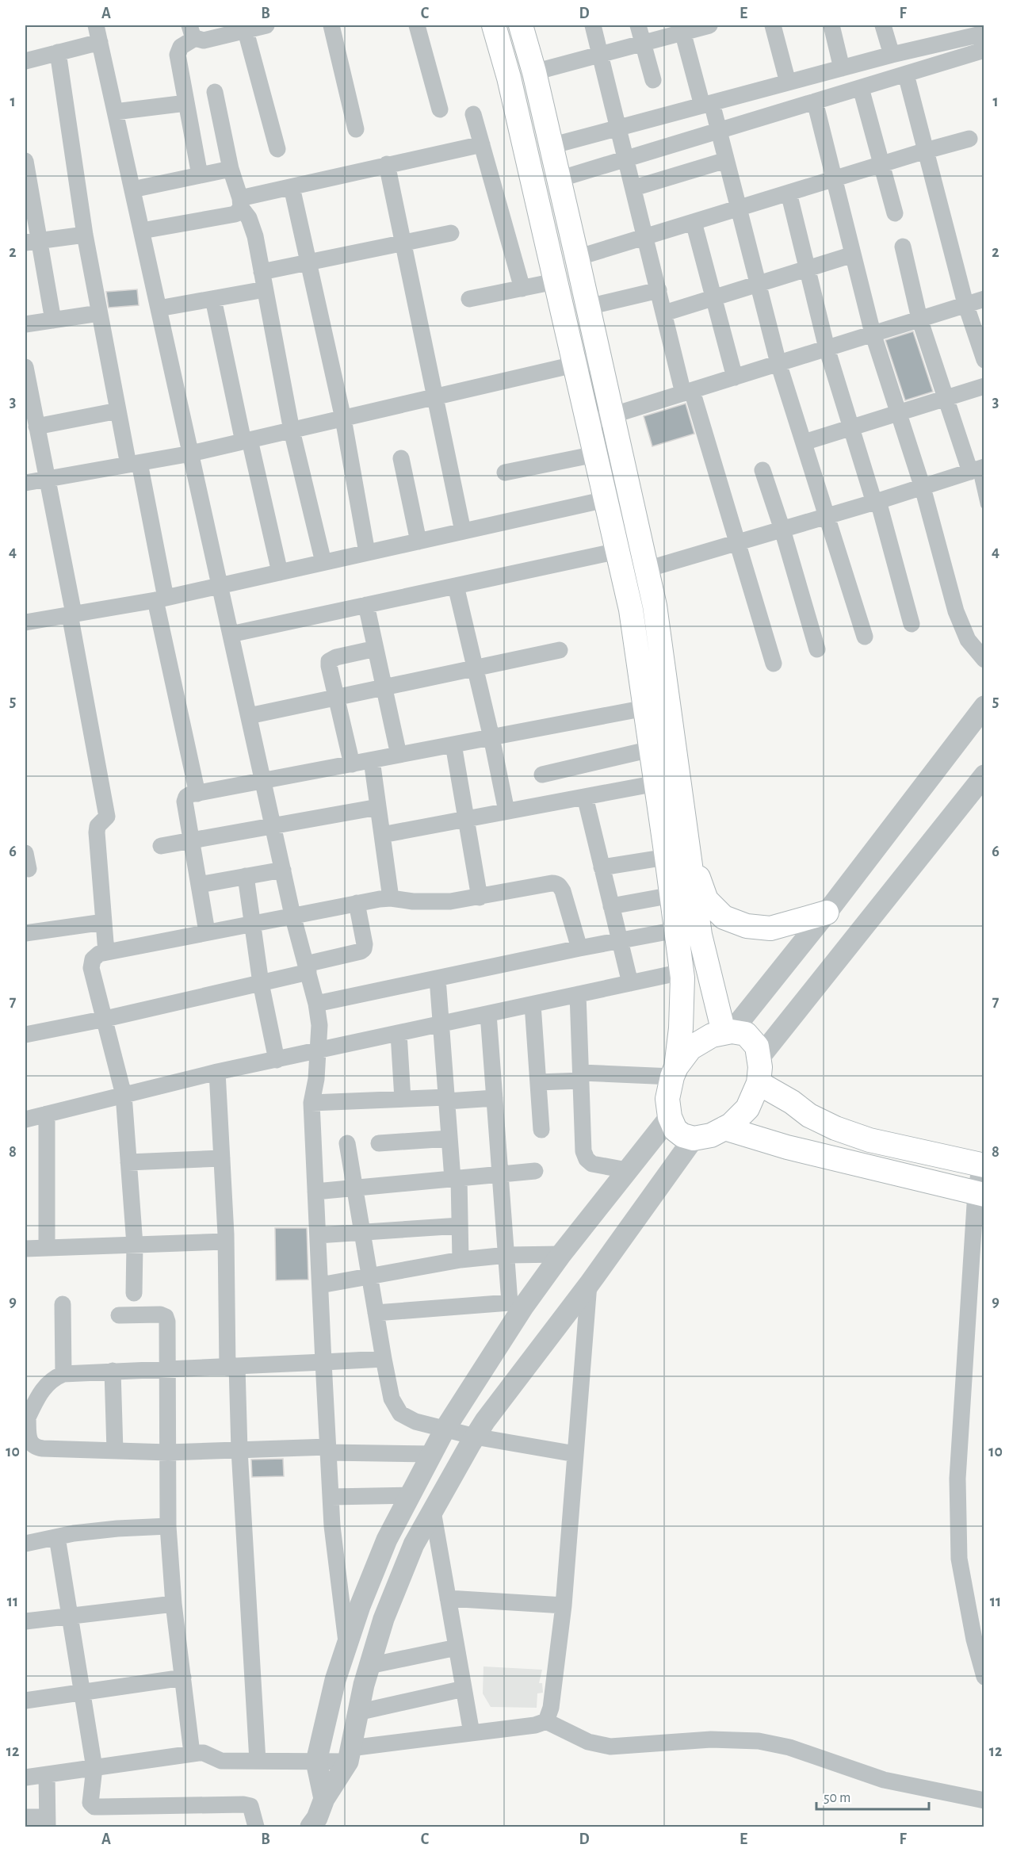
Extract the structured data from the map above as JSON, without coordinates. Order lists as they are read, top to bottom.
{
  "scale_bar": "50 m",
  "grid": {
    "columns": [
      "A",
      "B",
      "C",
      "D",
      "E",
      "F"
    ],
    "rows": [
      "1",
      "2",
      "3",
      "4",
      "5",
      "6",
      "7",
      "8",
      "9",
      "10",
      "11",
      "12"
    ]
  }
}
